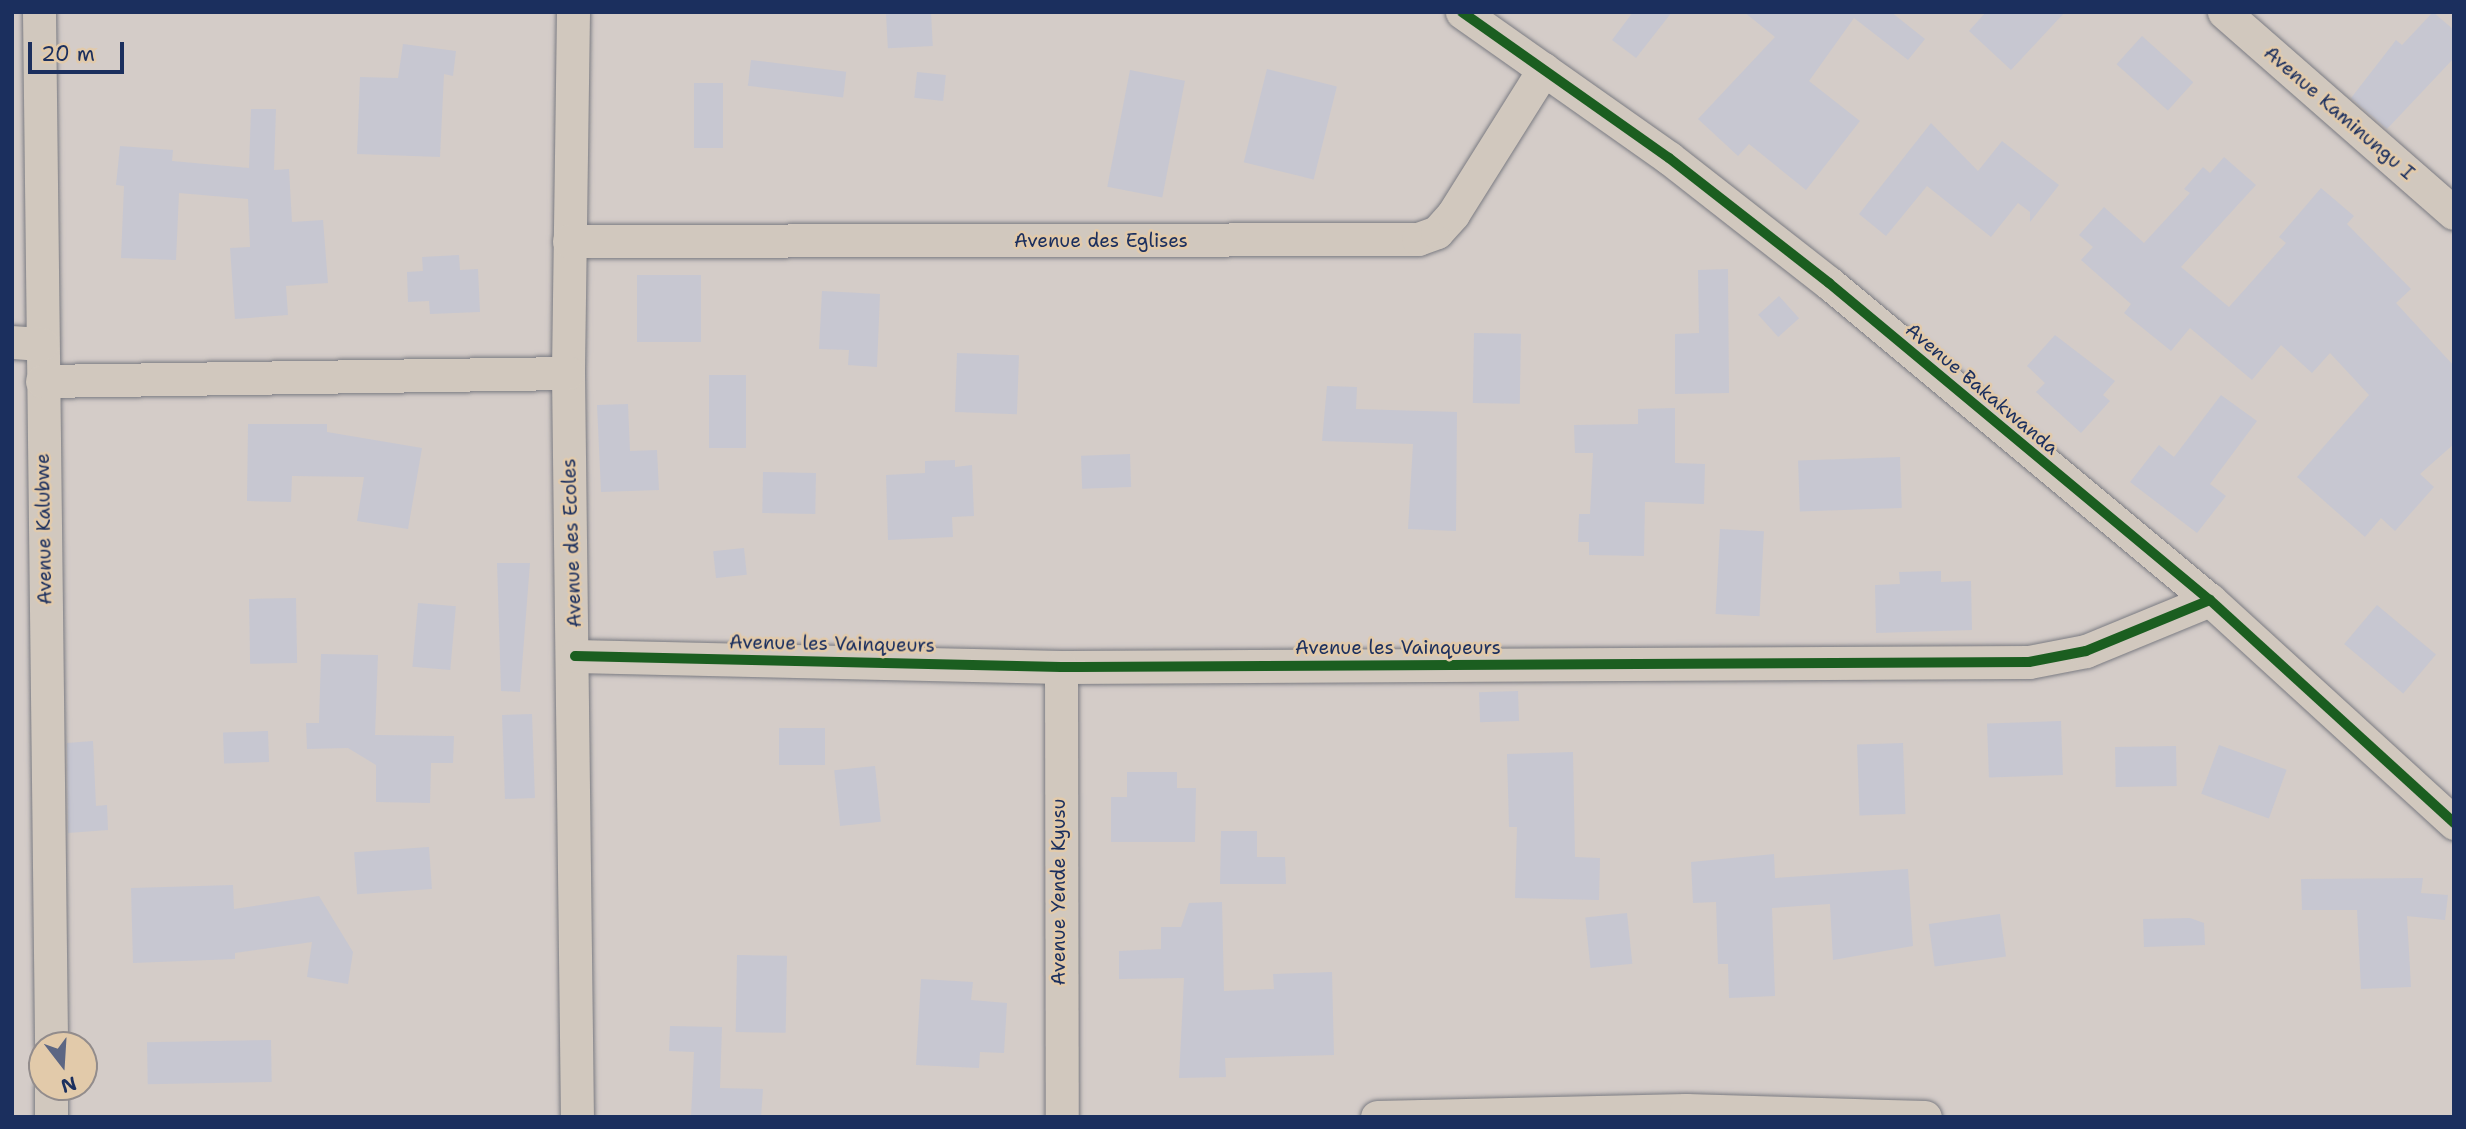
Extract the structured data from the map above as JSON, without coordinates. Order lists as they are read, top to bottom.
{
  "streets": {
    "street": [
      "Avenue Kaminungu I",
      "Avenue des Eglises",
      "Avenue Bakakwanda",
      "Avenue Kalubwe",
      "Avenue des Ecoles",
      "Avenue les Vainqueurs",
      "Avenue Yende Kyusu"
    ]
  },
  "crossings": [
    ["Avenue des Eglises", "Avenue Bakakwanda"],
    ["Avenue des Eglises", "Avenue des Ecoles"],
    ["Avenue Bakakwanda", "Avenue les Vainqueurs"],
    ["Avenue des Ecoles", "Avenue les Vainqueurs"],
    ["Avenue les Vainqueurs", "Avenue Yende Kyusu"]
  ],
  "scale_bar": "20 m",
  "north": "bottom"
}
